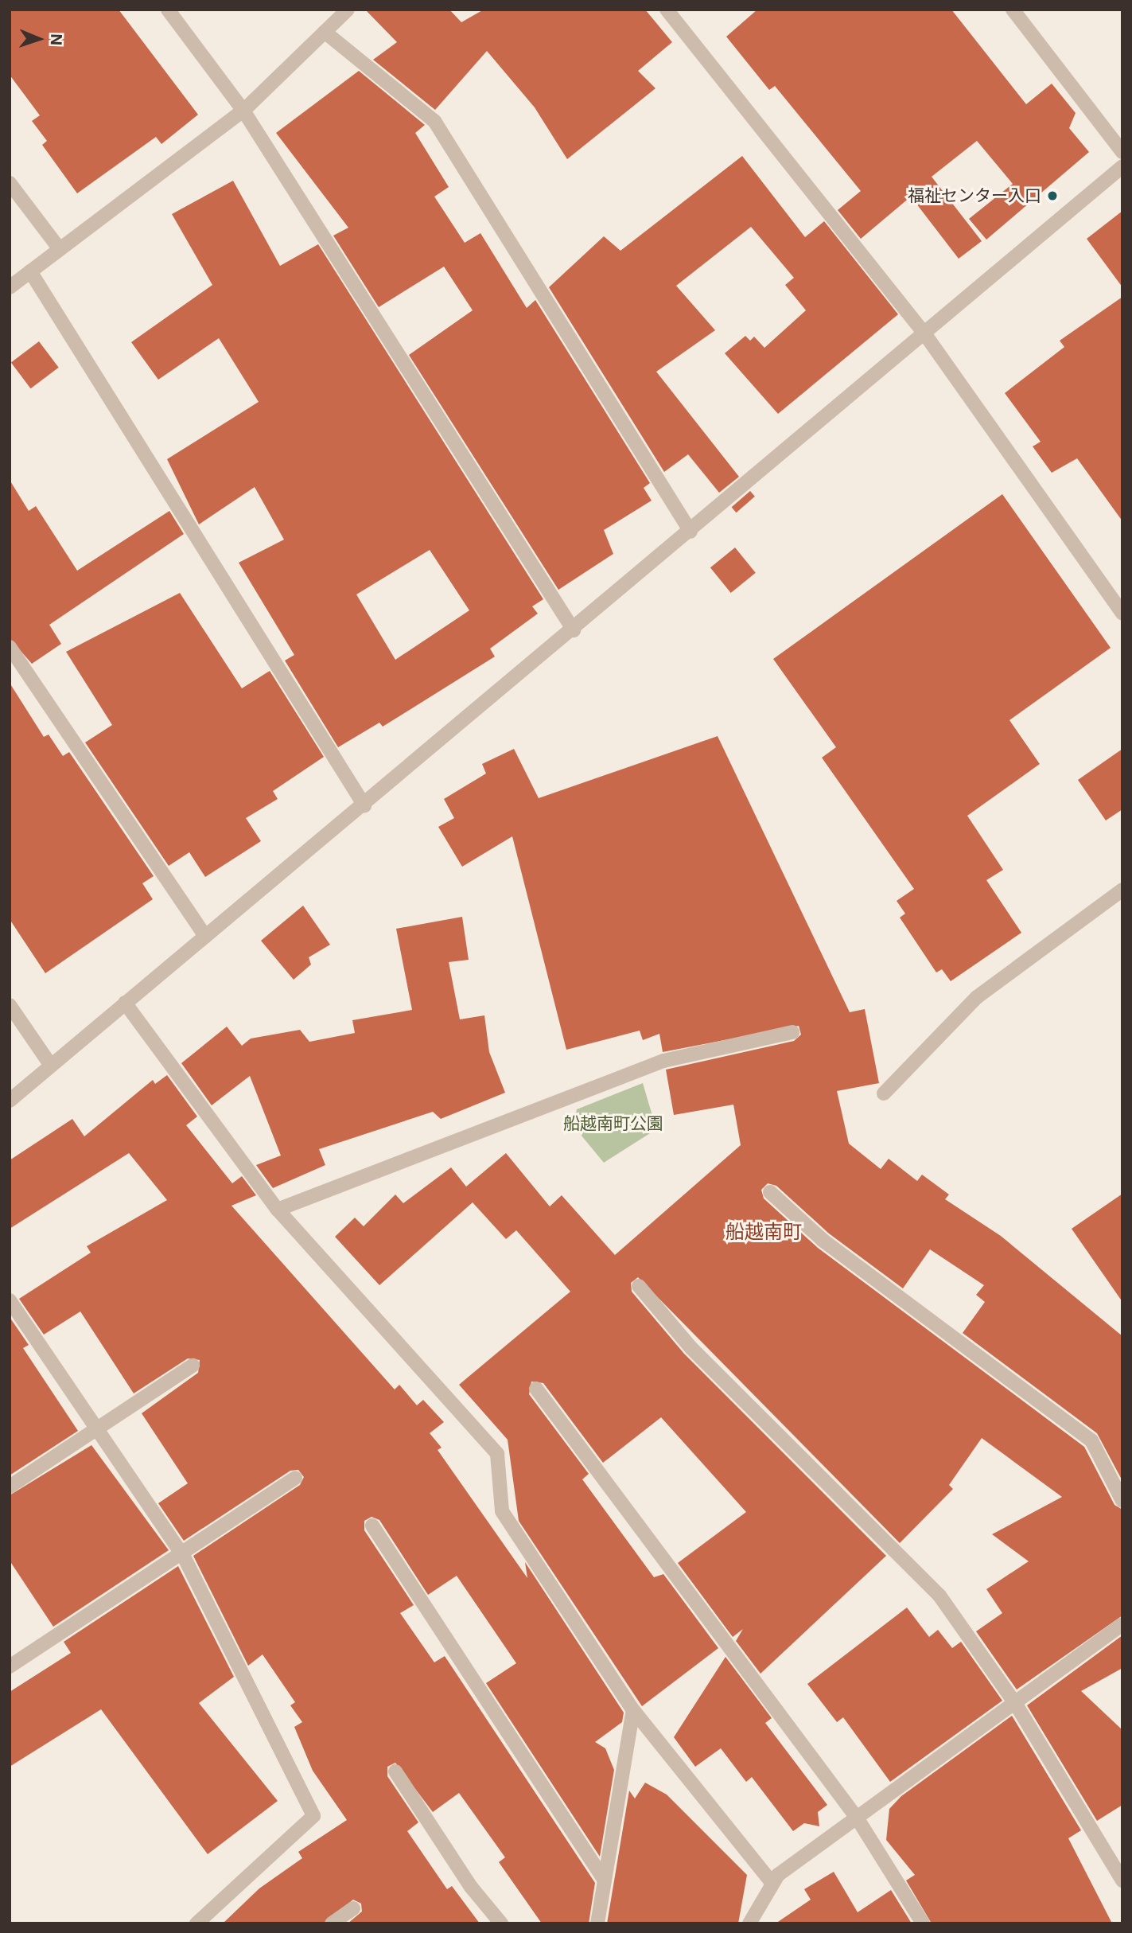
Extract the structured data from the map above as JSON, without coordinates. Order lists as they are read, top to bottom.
{
  "districts": ["船越南町"],
  "parks": ["船越南町公園"],
  "places": ["福祉センター入口"],
  "north": "right"
}
